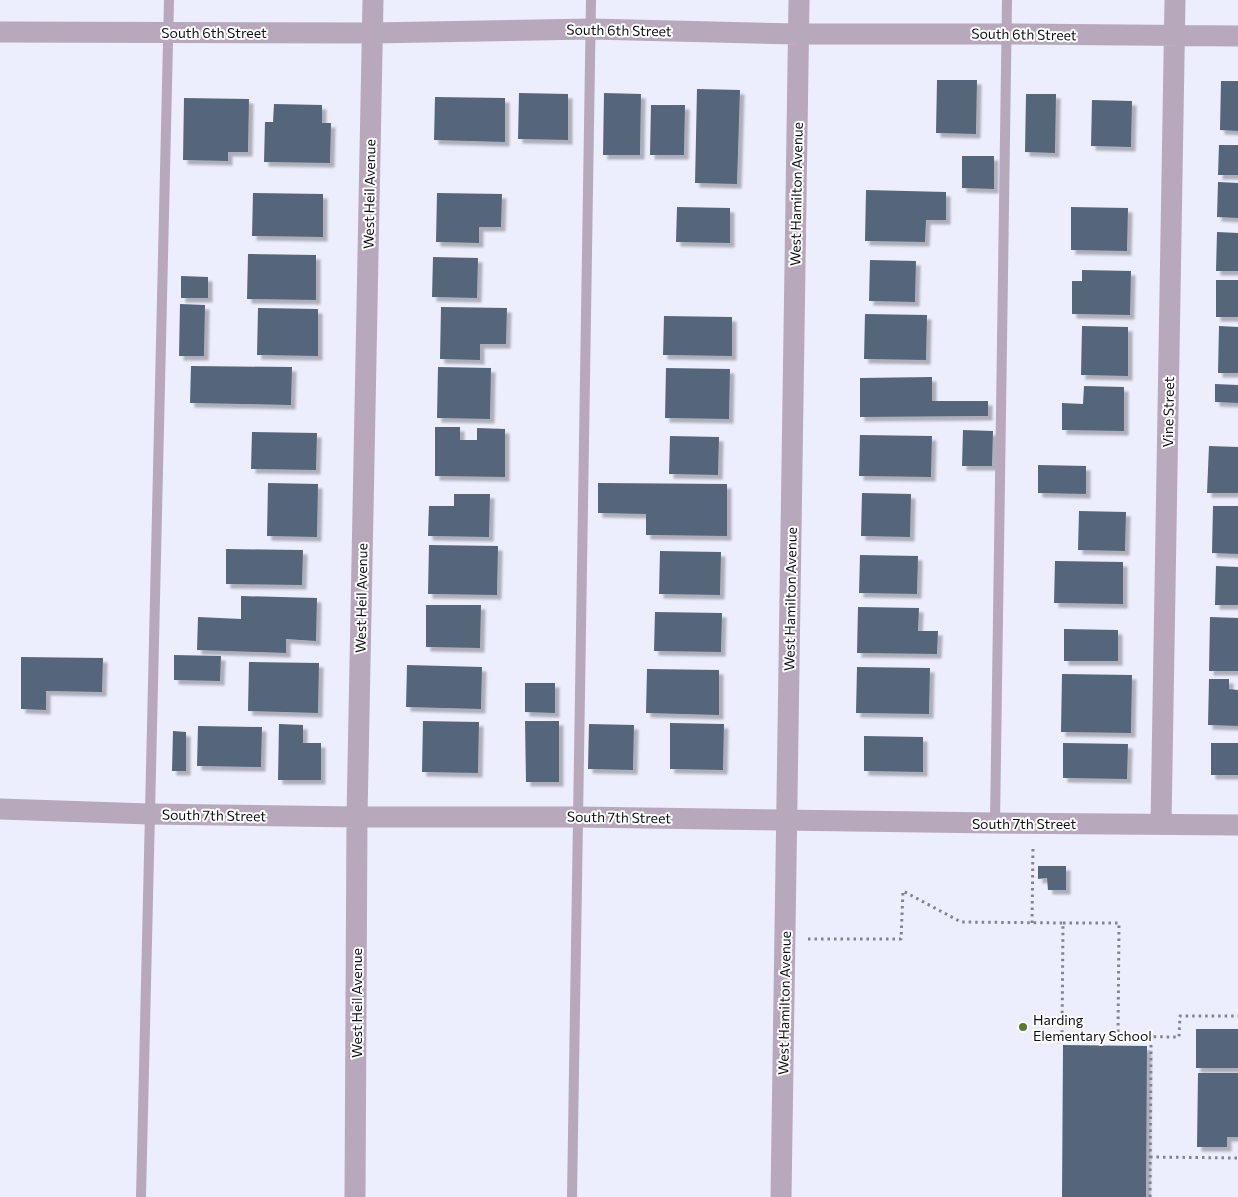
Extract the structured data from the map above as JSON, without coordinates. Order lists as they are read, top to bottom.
{
  "streets": {
    "street": [
      "South 6th Street",
      "West Heil Avenue",
      "West Hamilton Avenue",
      "Vine Street",
      "South 7th Street"
    ]
  },
  "crossings": [
    ["South 6th Street", "West Heil Avenue"],
    ["South 6th Street", "West Hamilton Avenue"],
    ["South 6th Street", "Vine Street"],
    ["West Heil Avenue", "South 7th Street"],
    ["West Hamilton Avenue", "South 7th Street"],
    ["Vine Street", "South 7th Street"]
  ],
  "places": ["Harding Elementary School"]
}
